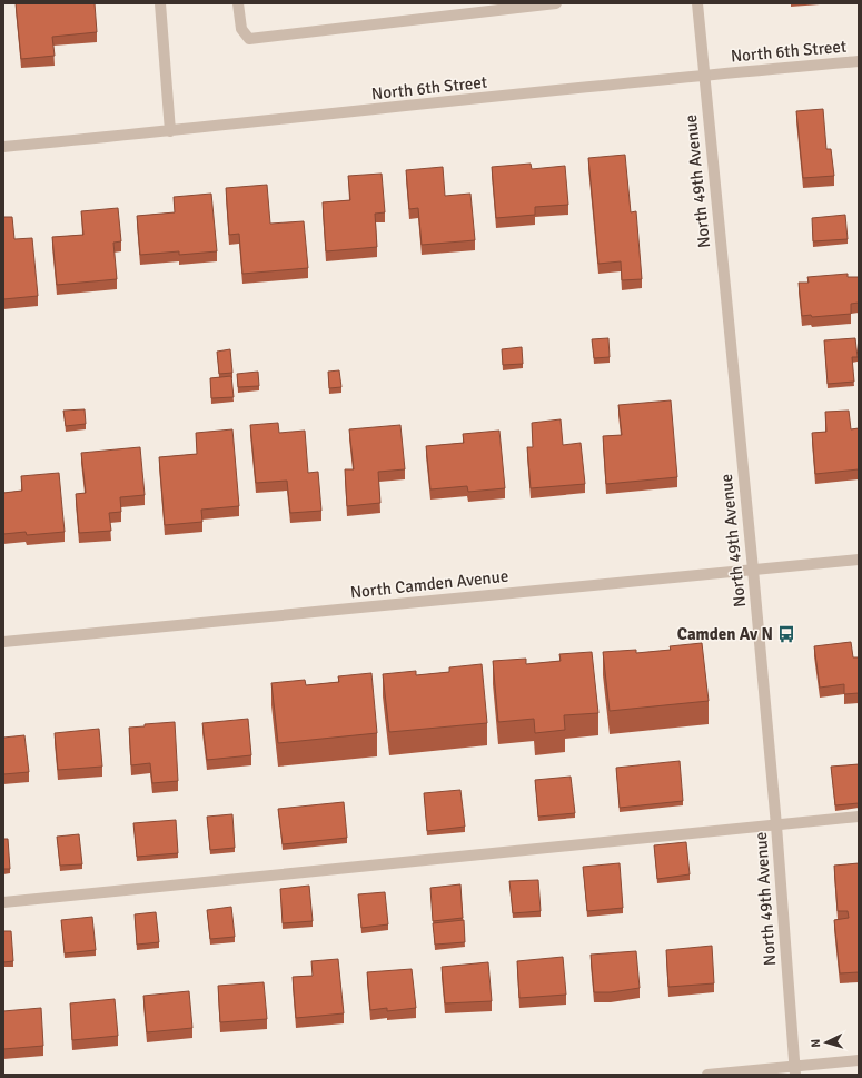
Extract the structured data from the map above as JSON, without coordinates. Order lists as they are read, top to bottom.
{
  "streets": {
    "street": ["North 6th Street", "North 49th Avenue", "North Camden Avenue"]
  },
  "crossings": [
    ["North 6th Street", "North 49th Avenue"],
    ["North 49th Avenue", "North Camden Avenue"]
  ],
  "places": {
    "bus stop": ["Camden Av N"]
  },
  "north": "left"
}
